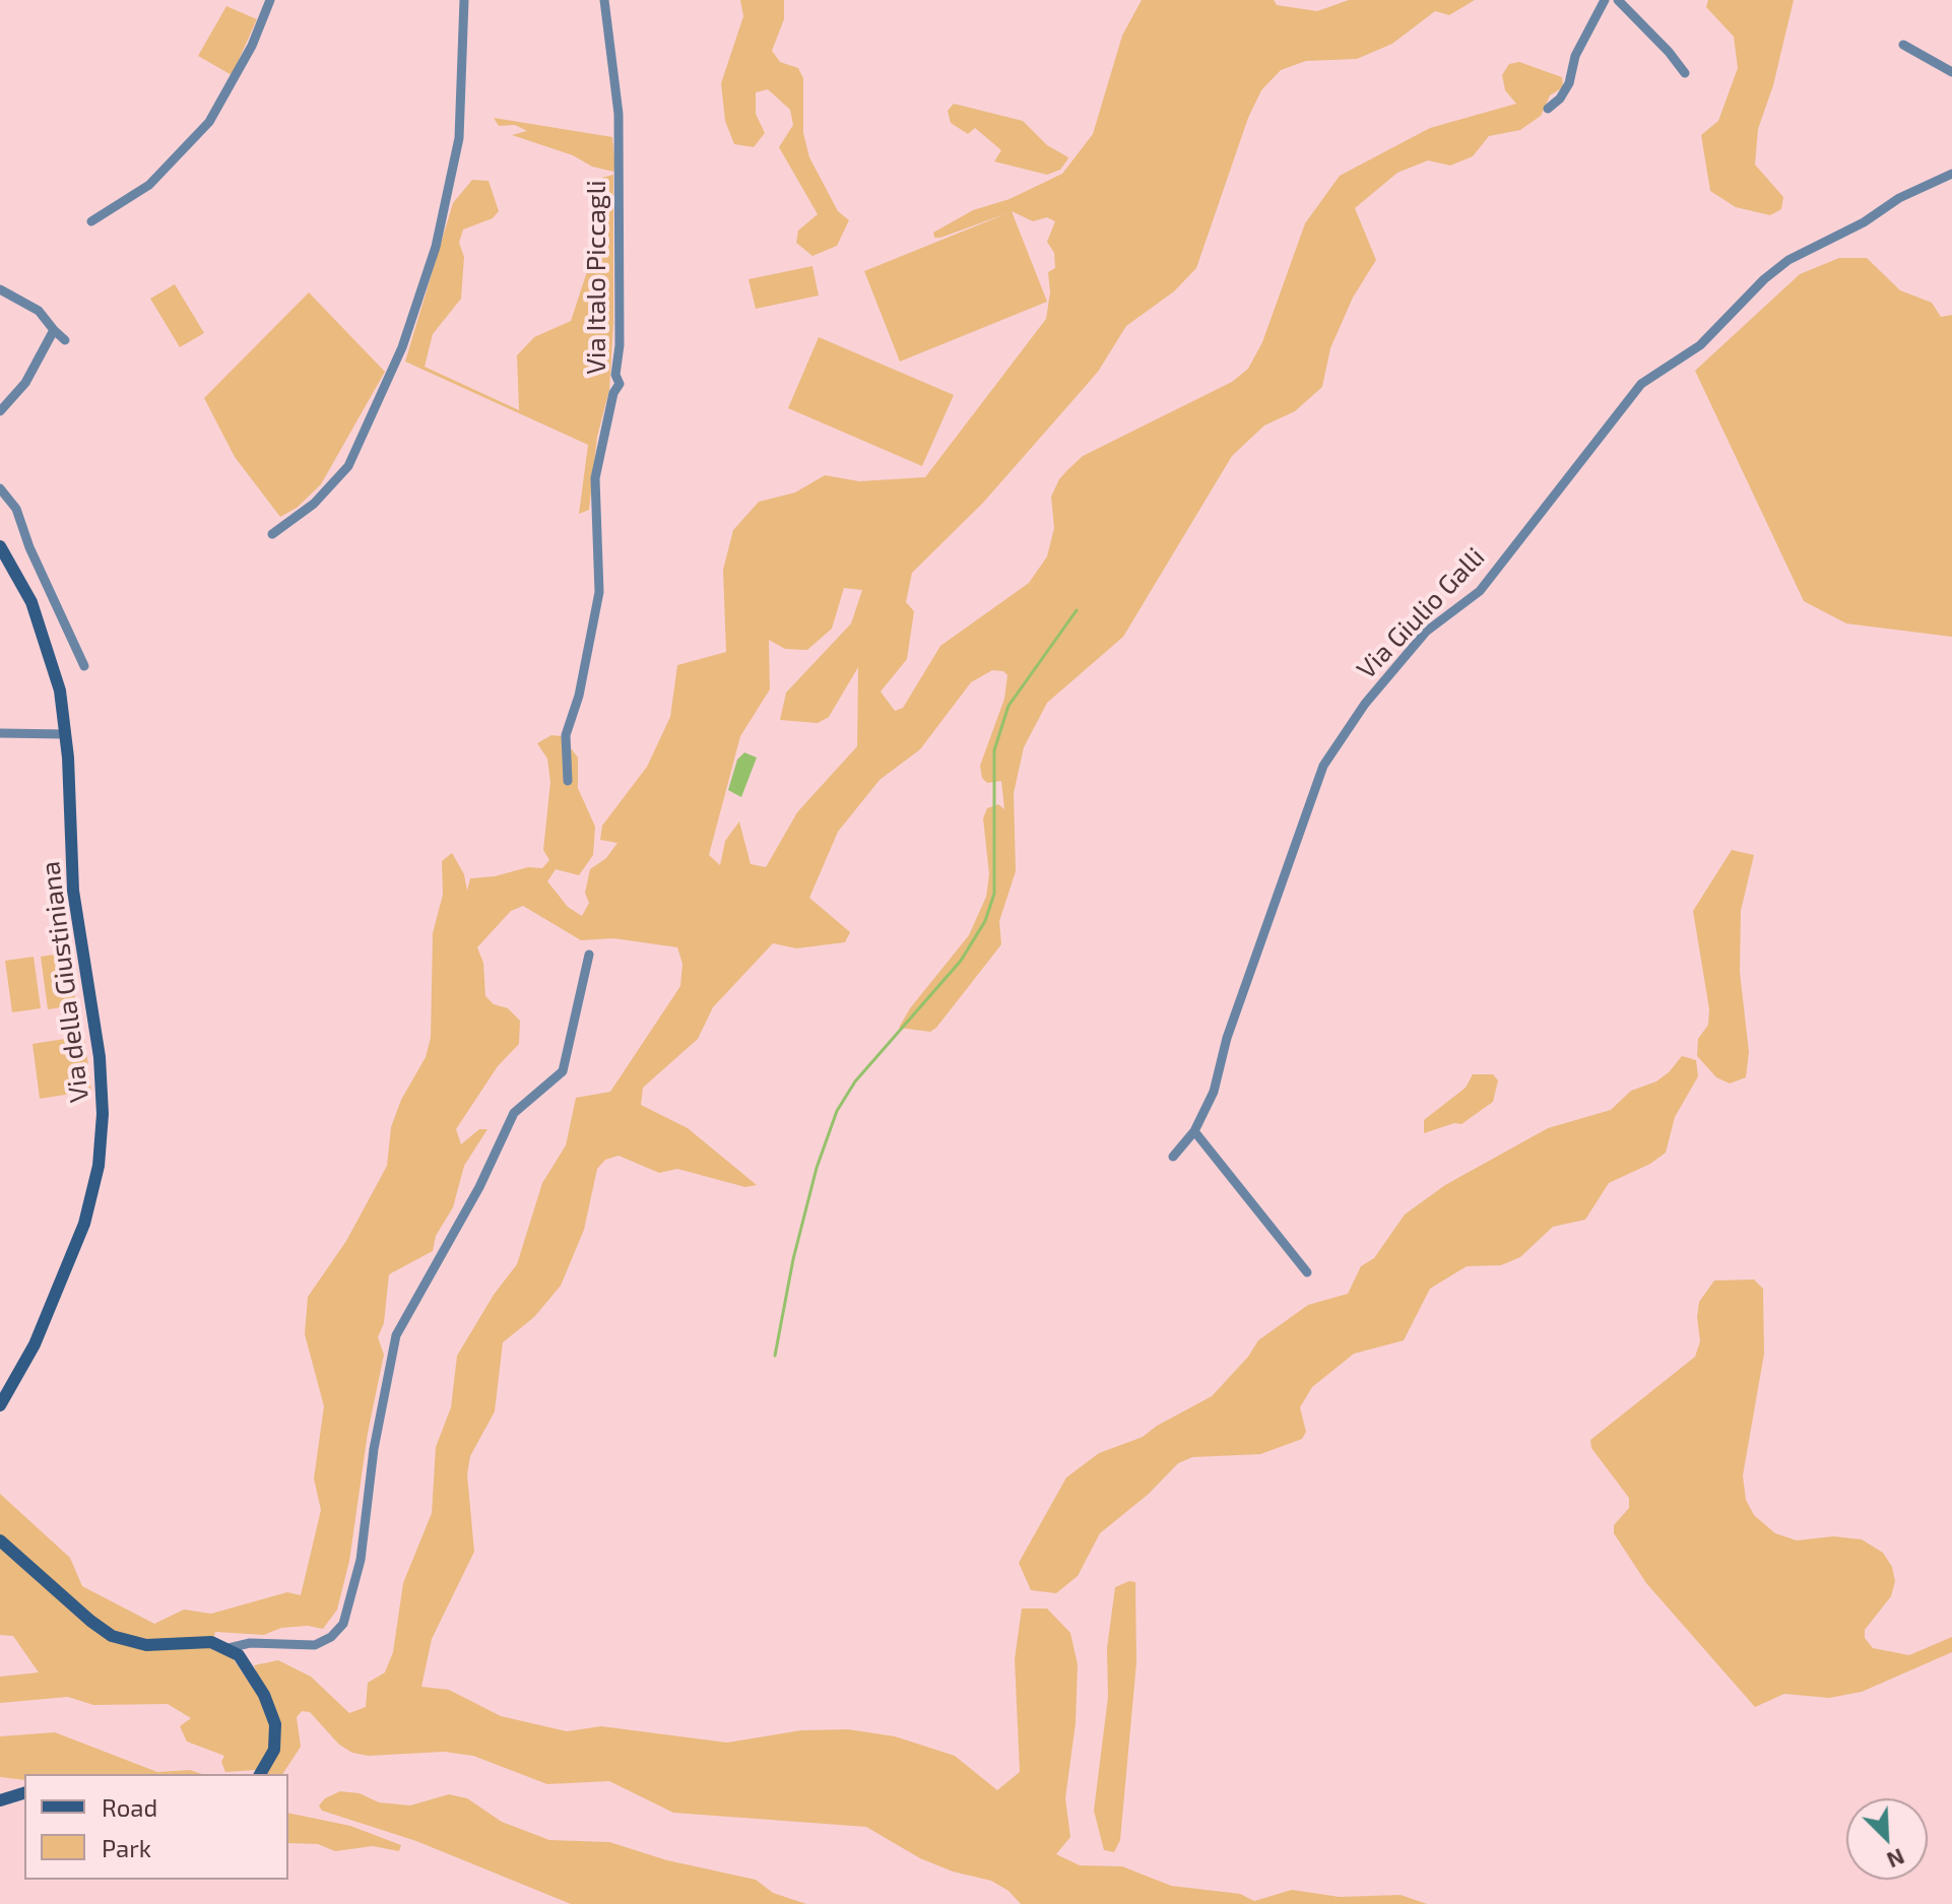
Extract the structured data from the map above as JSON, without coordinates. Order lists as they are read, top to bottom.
{
  "streets": {
    "street": ["Via Italo Piccagli", "Via Giulio Galli", "Via della Giustiniana"]
  },
  "legend": ["Road", "Park"],
  "north": "bottom right"
}
